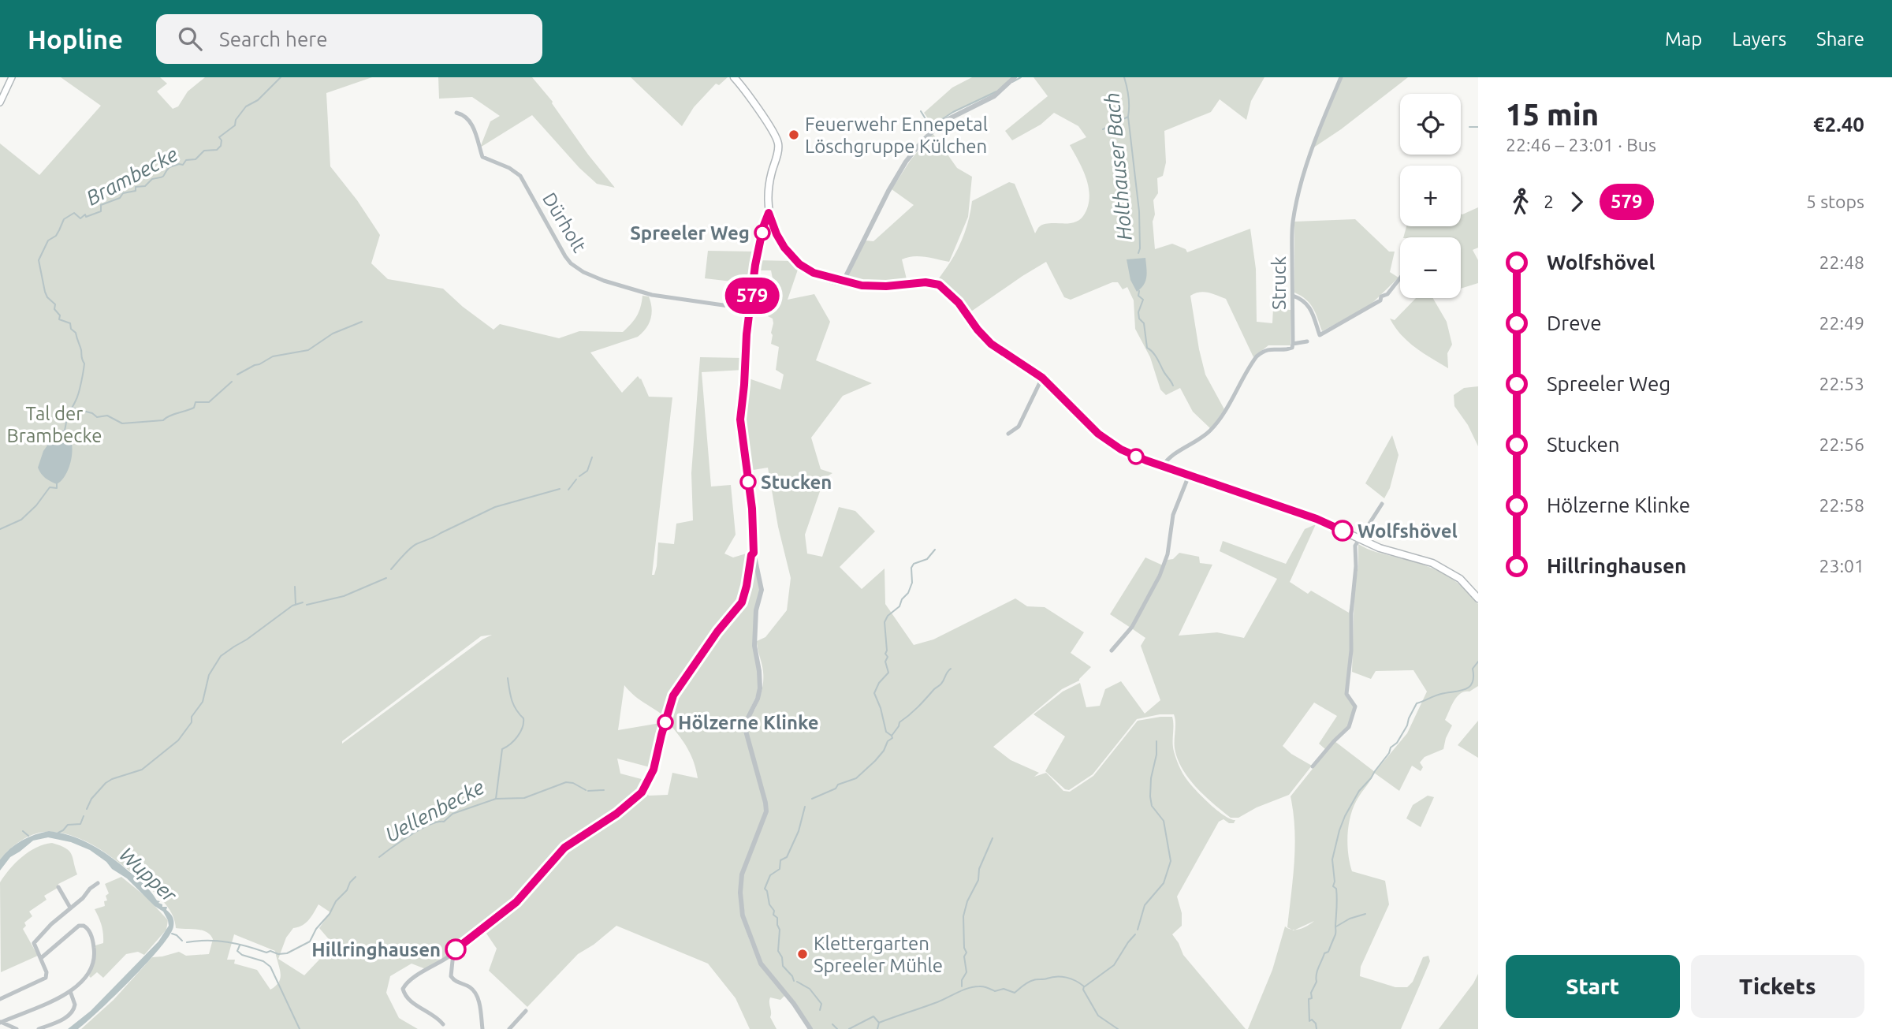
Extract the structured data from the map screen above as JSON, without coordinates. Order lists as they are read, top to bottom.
{
  "streets": {
    "street": ["Dürholt", "Struck"]
  },
  "water": [
    "Holthauser Bach",
    "Brambecke",
    "Uellenbecke",
    "Wupper"
  ],
  "parks": ["Tal der Brambecke"],
  "places": [
    "Feuerwehr Ennepetal Löschgruppe Külchen",
    "Spreeler Weg",
    "Stucken",
    "Wolfshövel",
    "Hölzerne Klinke",
    "Hillringhausen",
    "Klettergarten Spreeler Mühle"
  ],
  "lines": ["bus line 579"],
  "page": {
    "header": "Hopline",
    "search": "Search here",
    "nav": ["Map", "Layers", "Share"],
    "on_map": "579",
    "heading": ["15 min", "22:46 – 23:01 · Bus", "€2.40"],
    "map_buttons": ["+", "−"],
    "legs": ["2", "579", "5 stops"],
    "list": [
      {
        "name": "Wolfshövel",
        "value": "22:48"
      },
      {
        "name": "Dreve",
        "value": "22:49"
      },
      {
        "name": "Spreeler Weg",
        "value": "22:53"
      },
      {
        "name": "Stucken",
        "value": "22:56"
      },
      {
        "name": "Hölzerne Klinke",
        "value": "22:58"
      },
      {
        "name": "Hillringhausen",
        "value": "23:01"
      }
    ],
    "buttons": ["Start", "Tickets"]
  }
}
